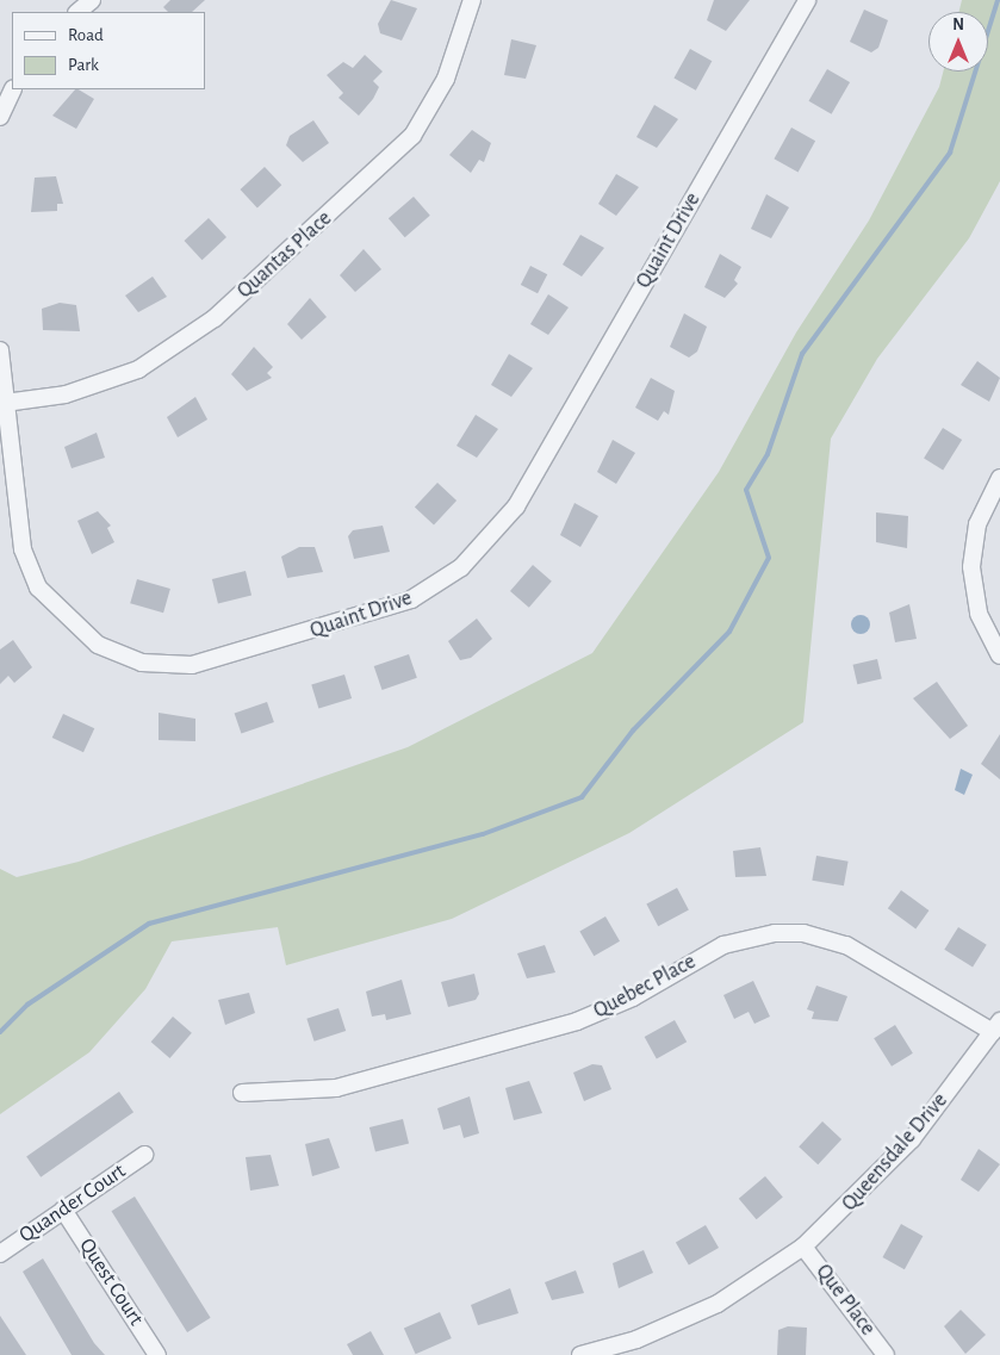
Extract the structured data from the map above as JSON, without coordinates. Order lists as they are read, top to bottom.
{
  "streets": {
    "street": [
      "Quaint Drive",
      "Quantas Place",
      "Quebec Place",
      "Queensdale Drive",
      "Quander Court",
      "Quest Court",
      "Que Place"
    ]
  },
  "crossings": [
    ["Quaint Drive", "Quantas Place"],
    ["Quebec Place", "Queensdale Drive"],
    ["Queensdale Drive", "Que Place"],
    ["Quander Court", "Quest Court"]
  ],
  "legend": ["Road", "Park"],
  "north": "top"
}
